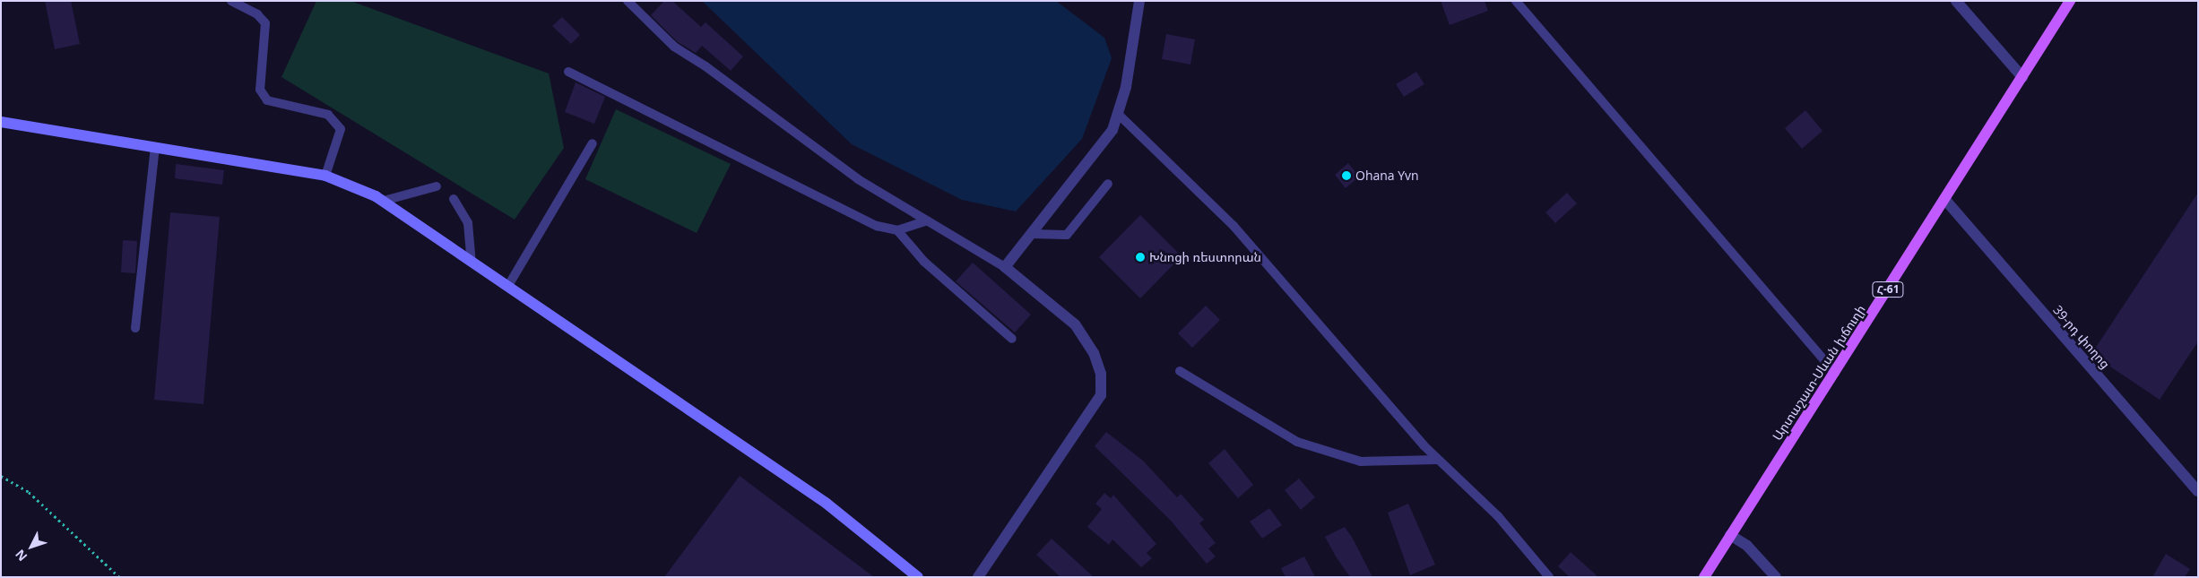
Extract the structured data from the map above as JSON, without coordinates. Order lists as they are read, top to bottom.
{
  "streets": {
    "main road": ["Հ-61", "Արտաշատ-Սևան խճուղի"],
    "street": ["39-րդ փողոց"]
  },
  "crossings": [
    ["39-րդ փողոց", "Արտաշատ-Սևան խճուղի"]
  ],
  "places": ["Ohana Yvn", "Խնոցի ռեստորան"],
  "north": "bottom left"
}
